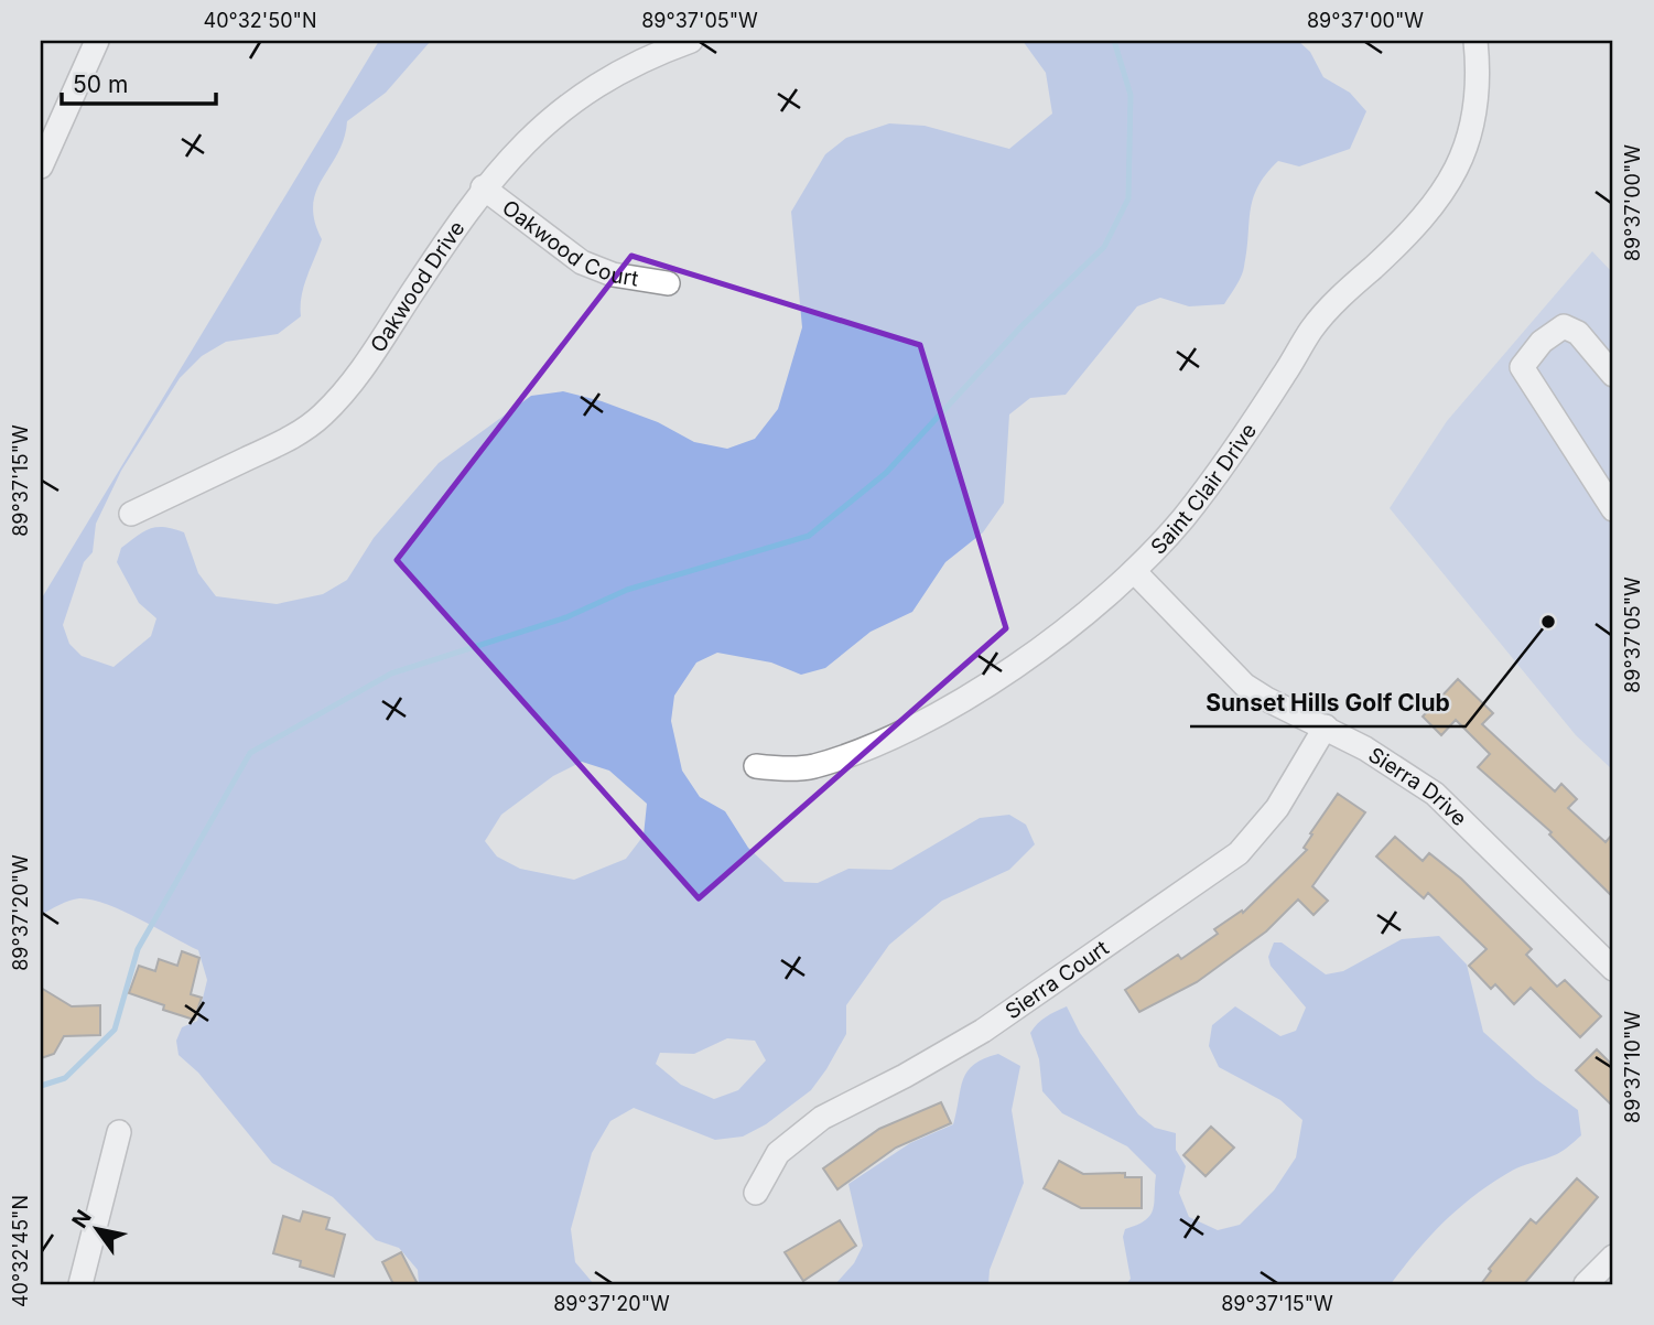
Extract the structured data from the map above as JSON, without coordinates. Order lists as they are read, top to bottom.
{
  "streets": {
    "street": [
      "Oakwood Court",
      "Oakwood Drive",
      "Saint Clair Drive",
      "Sierra Drive",
      "Sierra Court"
    ]
  },
  "crossings": [
    ["Oakwood Court", "Oakwood Drive"],
    ["Saint Clair Drive", "Sierra Drive"],
    ["Sierra Drive", "Sierra Court"]
  ],
  "places": ["Sunset Hills Golf Club"],
  "scale_bar": "50 m",
  "north": "top left",
  "coordinates": [
    "40°32'50\"N",
    "89°37'05\"W",
    "89°37'00\"W",
    "89°37'15\"W",
    "89°37'20\"W",
    "89°37'10\"W",
    "40°32'45\"N"
  ]
}
